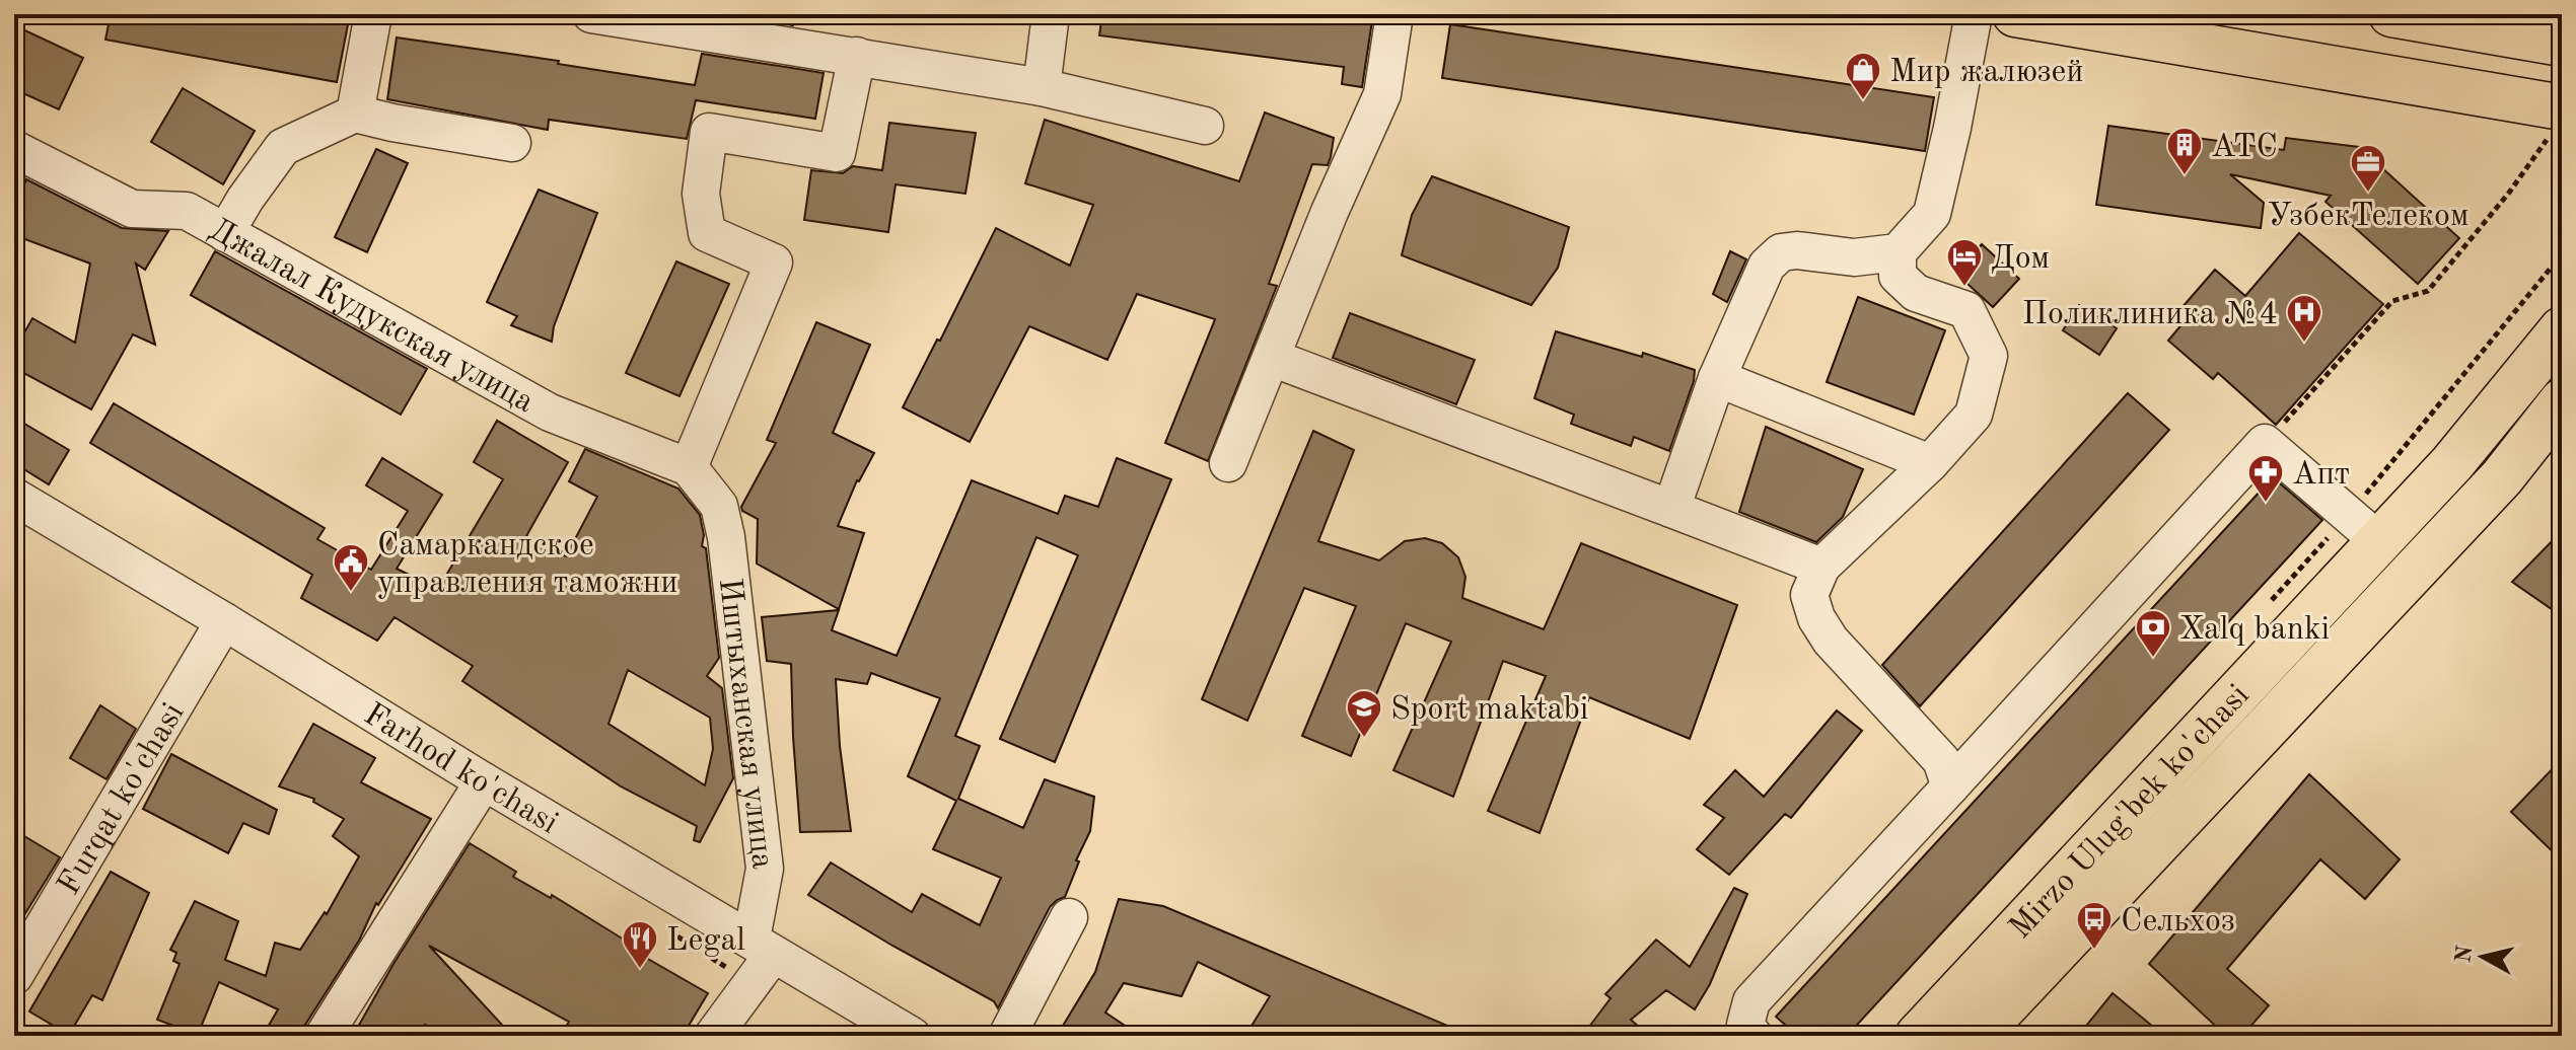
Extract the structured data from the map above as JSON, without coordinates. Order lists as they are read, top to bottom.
{
  "streets": {
    "main road": ["Mirzo Ulug'bek ko'chasi"],
    "street": [
      "Джалал Кудукская улица",
      "Иштыханская улица",
      "Farhod ko'chasi",
      "Furqat ko'chasi"
    ]
  },
  "crossings": [
    ["Джалал Кудукская улица", "Иштыханская улица"],
    ["Иштыханская улица", "Farhod ko'chasi"],
    ["Farhod ko'chasi", "Furqat ko'chasi"]
  ],
  "places": {
    "shop": ["Мир жалюзей"],
    "building": ["ATC"],
    "office": ["УзбекТелеком"],
    "hotel": ["Дом"],
    "hospital": ["Поликлиника №4"],
    "pharmacy": ["Апт"],
    "public building": ["Самаркандское управления таможни"],
    "bank": ["Xalq banki"],
    "school or university": ["Sport maktabi"],
    "bus stop": ["Сельхоз"],
    "restaurant": ["Legal"]
  },
  "north": "left"
}
